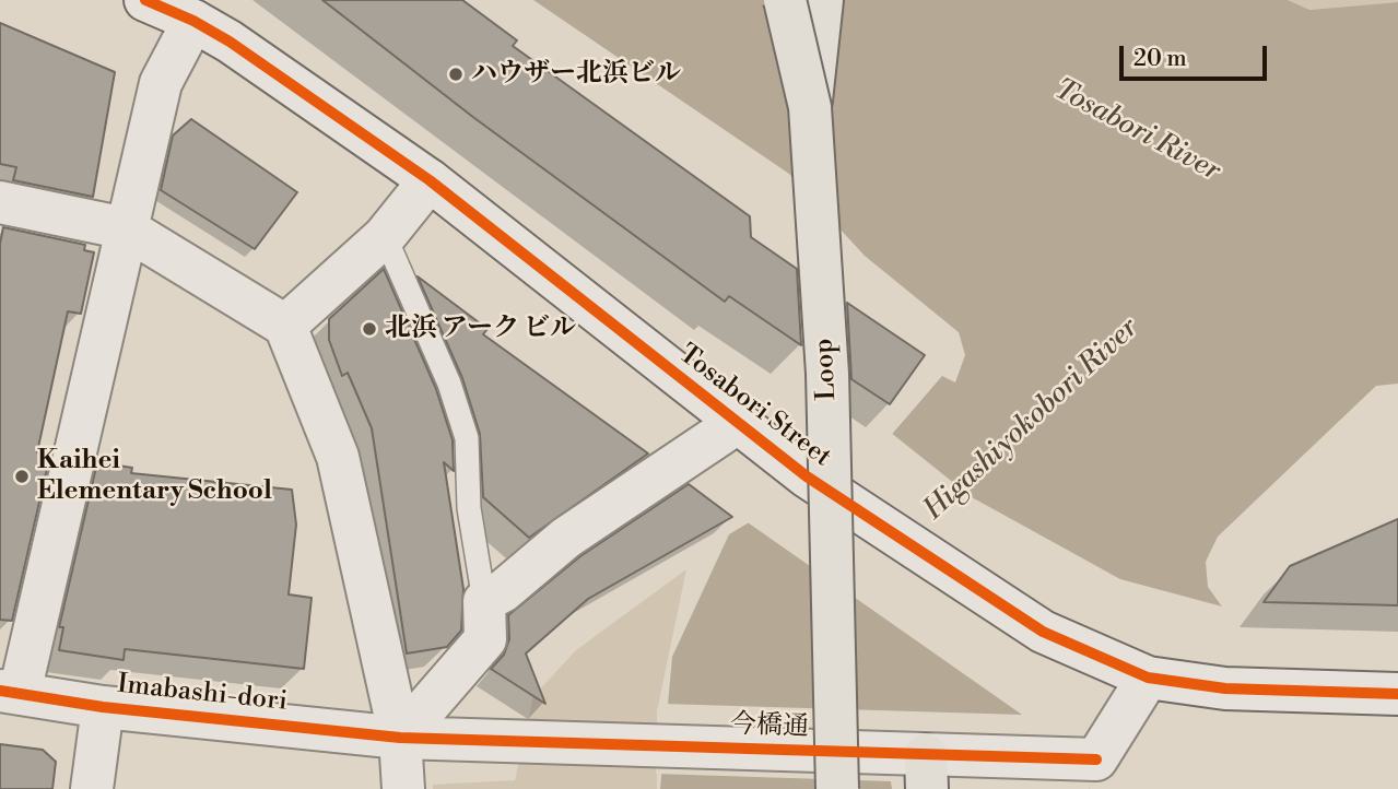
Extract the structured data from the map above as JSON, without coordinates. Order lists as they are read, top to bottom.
{
  "streets": {
    "highway": ["Loop"],
    "street": ["Tosabori Street", "Imabashi-dori", "今橋通"]
  },
  "crossings": [
    ["Imabashi-dori", "今橋通"]
  ],
  "water": ["Tosabori River", "Higashiyokobori River"],
  "places": ["ハウザー北浜ビル", "北浜 アーク ビル", "Kaihei Elementary School"],
  "scale_bar": "20 m"
}
